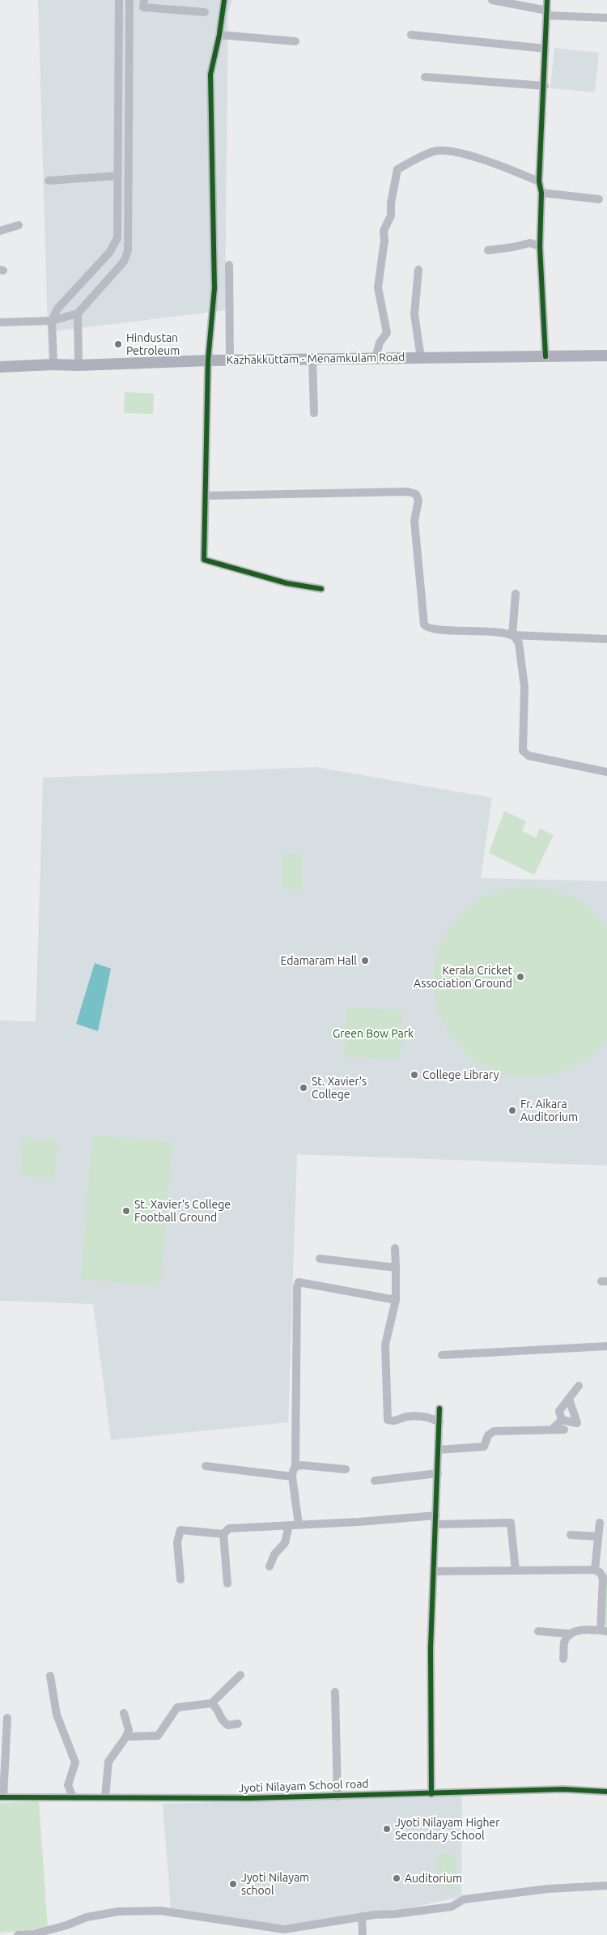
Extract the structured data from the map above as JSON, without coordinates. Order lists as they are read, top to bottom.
{
  "streets": {
    "main road": ["Kazhakkuttam - Menamkulam Road"],
    "street": ["Jyoti Nilayam School road"]
  },
  "parks": ["Green Bow Park"],
  "places": [
    "Hindustan Petroleum",
    "Edamaram Hall",
    "Kerala Cricket Association Ground",
    "College Library",
    "St. Xavier's College",
    "Fr. Aikara Auditorium",
    "St. Xavier's College Football Ground",
    "Jyoti Nilayam Higher Secondary School",
    "Auditorium",
    "Jyoti Nilayam school"
  ]
}
